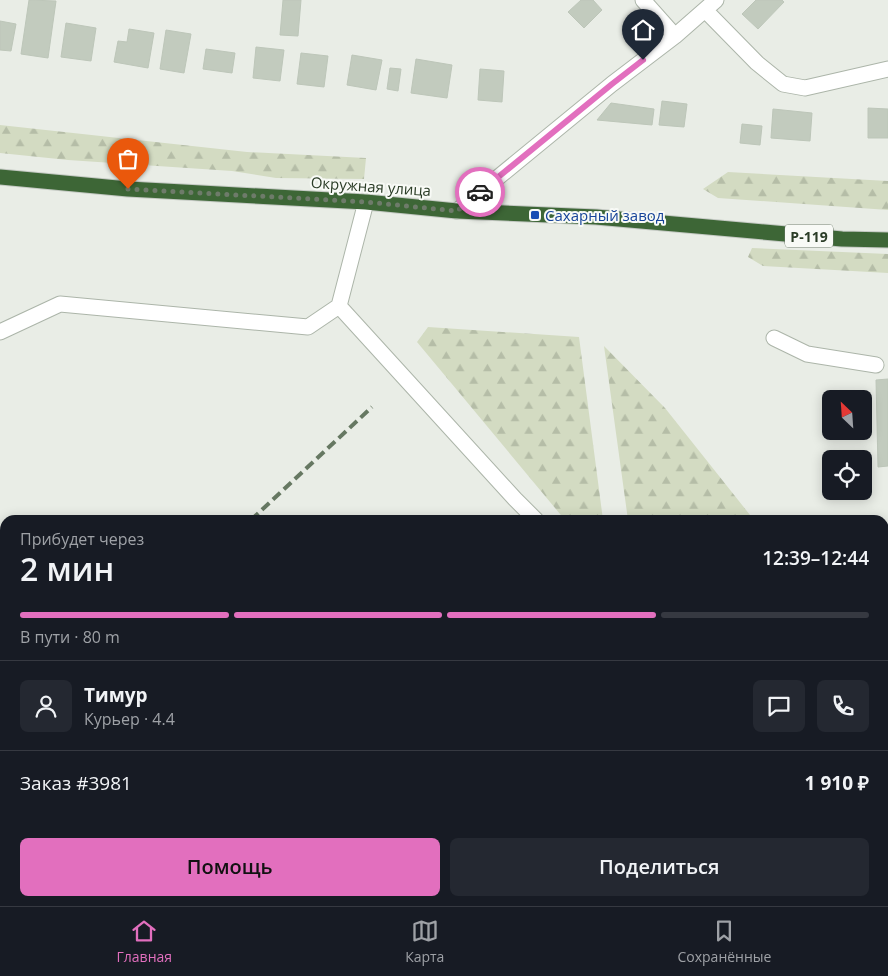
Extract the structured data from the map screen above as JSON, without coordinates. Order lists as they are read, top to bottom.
{
  "streets": {
    "highway": ["Окружная улица", "Р-119"]
  },
  "places": {
    "transit": ["Сахарный завод"]
  },
  "north": "top left",
  "page": {
    "heading": ["2 мин", "Прибудет через", "12:39–12:44"],
    "panel": [
      "Тимур",
      "Курьер · 4.4",
      "Заказ #3981",
      "1 910 ₽"
    ],
    "bar": "В пути · 80 m",
    "buttons": ["Помощь", "Поделиться"],
    "tabs": ["Главная", "Карта", "Сохранённые"]
  }
}
